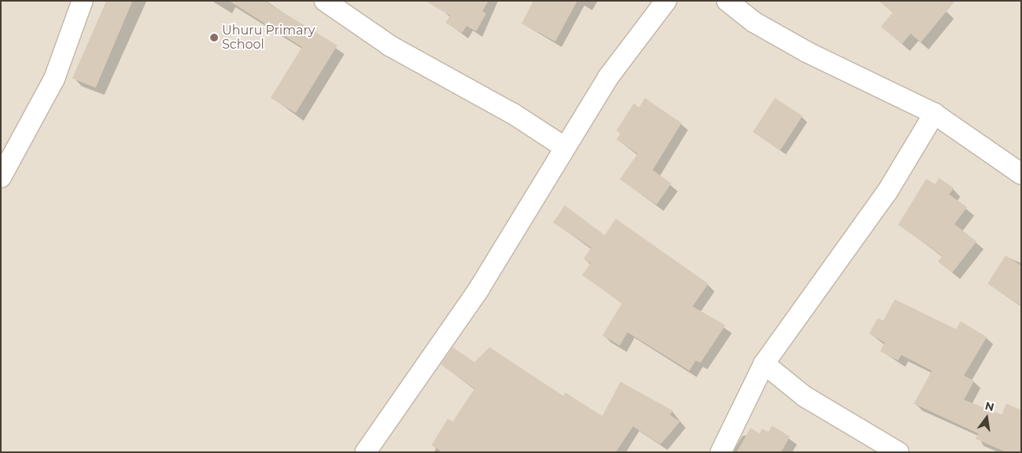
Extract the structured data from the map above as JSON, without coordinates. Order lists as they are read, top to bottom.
{
  "places": ["Uhuru Primary School"],
  "north": "top"
}
